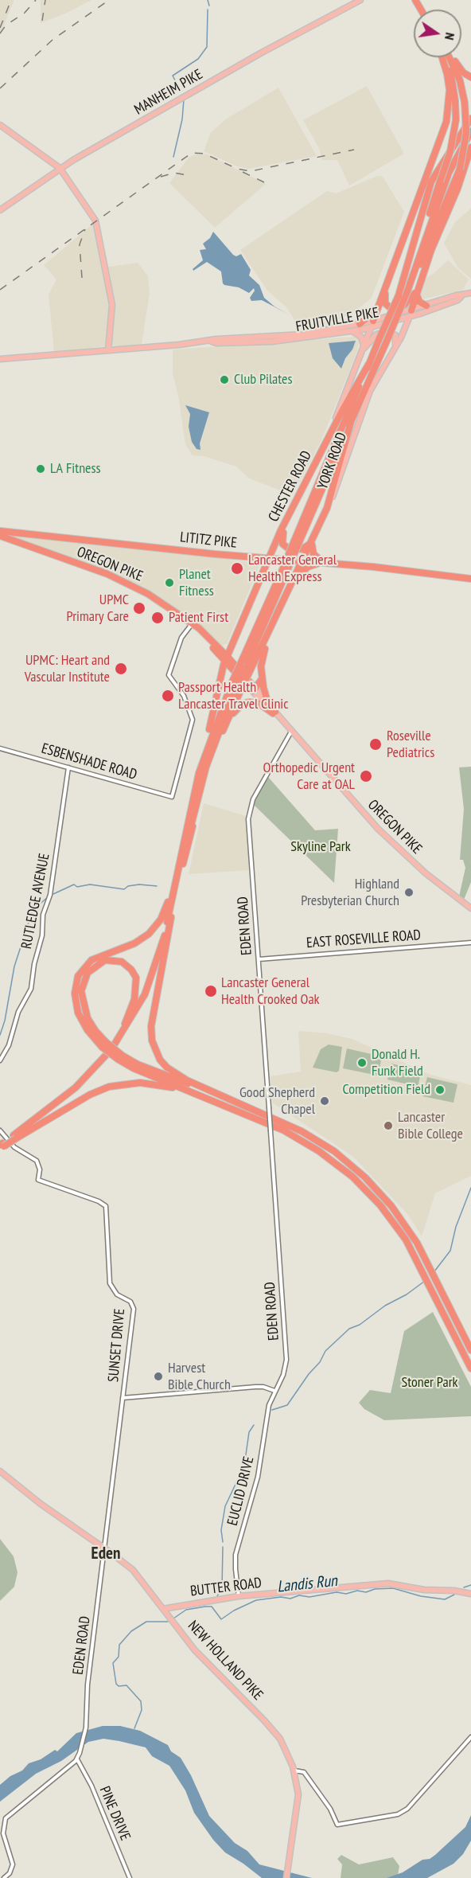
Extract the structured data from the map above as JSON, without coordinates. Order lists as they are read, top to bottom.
{
  "streets": {
    "highway": [
      "YORK ROAD",
      "CHESTER ROAD",
      "LITITZ PIKE",
      "OREGON PIKE"
    ],
    "main road": [
      "MANHEIM PIKE",
      "FRUITVILLE PIKE",
      "BUTTER ROAD",
      "NEW HOLLAND PIKE"
    ],
    "street": [
      "ESBENSHADE ROAD",
      "RUTLEDGE AVENUE",
      "EDEN ROAD",
      "EAST ROSEVILLE ROAD",
      "SUNSET DRIVE",
      "EUCLID DRIVE",
      "PINE DRIVE"
    ]
  },
  "crossings": [
    ["FRUITVILLE PIKE", "YORK ROAD"],
    ["FRUITVILLE PIKE", "CHESTER ROAD"],
    ["YORK ROAD", "LITITZ PIKE"],
    ["CHESTER ROAD", "LITITZ PIKE"],
    ["LITITZ PIKE", "OREGON PIKE"],
    ["OREGON PIKE", "ESBENSHADE ROAD"],
    ["OREGON PIKE", "EDEN ROAD"],
    ["ESBENSHADE ROAD", "RUTLEDGE AVENUE"],
    ["EDEN ROAD", "EAST ROSEVILLE ROAD"],
    ["EDEN ROAD", "SUNSET DRIVE"],
    ["EDEN ROAD", "EUCLID DRIVE"],
    ["EDEN ROAD", "NEW HOLLAND PIKE"],
    ["EDEN ROAD", "PINE DRIVE"],
    ["EUCLID DRIVE", "BUTTER ROAD"],
    ["BUTTER ROAD", "NEW HOLLAND PIKE"]
  ],
  "districts": ["Eden"],
  "water": ["Landis Run"],
  "parks": ["Skyline Park", "Stoner Park"],
  "places": [
    "Club Pilates",
    "LA Fitness",
    "Lancaster General Health Express",
    "Planet Fitness",
    "UPMC Primary Care",
    "Patient First",
    "UPMC: Heart and Vascular Institute",
    "Passport Health Lancaster Travel Clinic",
    "Roseville Pediatrics",
    "Orthopedic Urgent Care at OAL",
    "Highland Presbyterian Church",
    "Lancaster General Health Crooked Oak",
    "Donald H. Funk Field",
    "Competition Field",
    "Good Shepherd Chapel",
    "Lancaster Bible College",
    "Harvest Bible Church"
  ],
  "north": "right"
}
